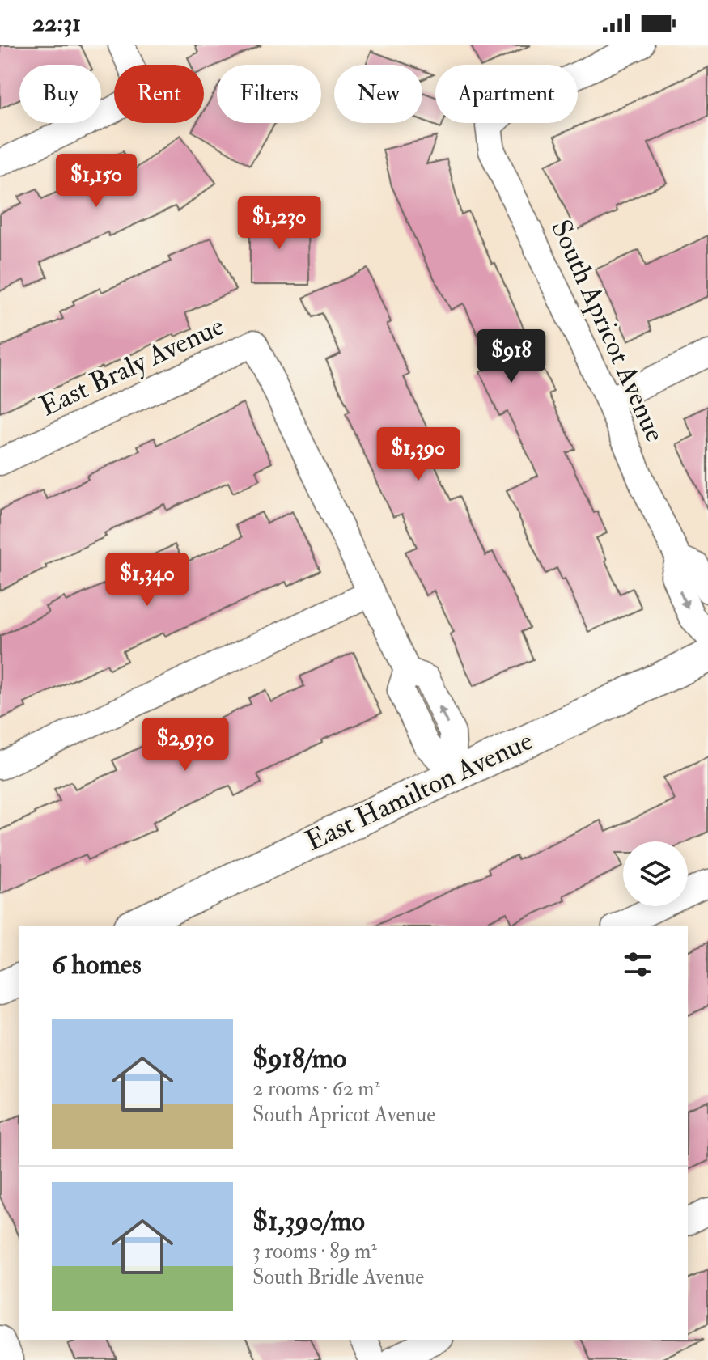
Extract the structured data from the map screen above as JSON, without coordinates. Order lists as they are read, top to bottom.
{
  "streets": {
    "street": ["South Apricot Avenue", "East Braly Avenue", "East Hamilton Avenue"]
  },
  "page": {
    "status": "22:31",
    "chip": [
      "Buy",
      "Rent",
      "Filters",
      "New",
      "Apartment"
    ],
    "price": [
      "$1,150",
      "$1,230",
      "$918",
      "$1,390",
      "$1,340",
      "$2,930"
    ],
    "heading": "6 homes",
    "list": [
      {
        "name": "$918/mo",
        "note": "2 rooms · 62 m² · South Apricot Avenue"
      },
      {
        "name": "$1,390/mo",
        "note": "3 rooms · 89 m² · South Bridle Avenue"
      }
    ]
  }
}
